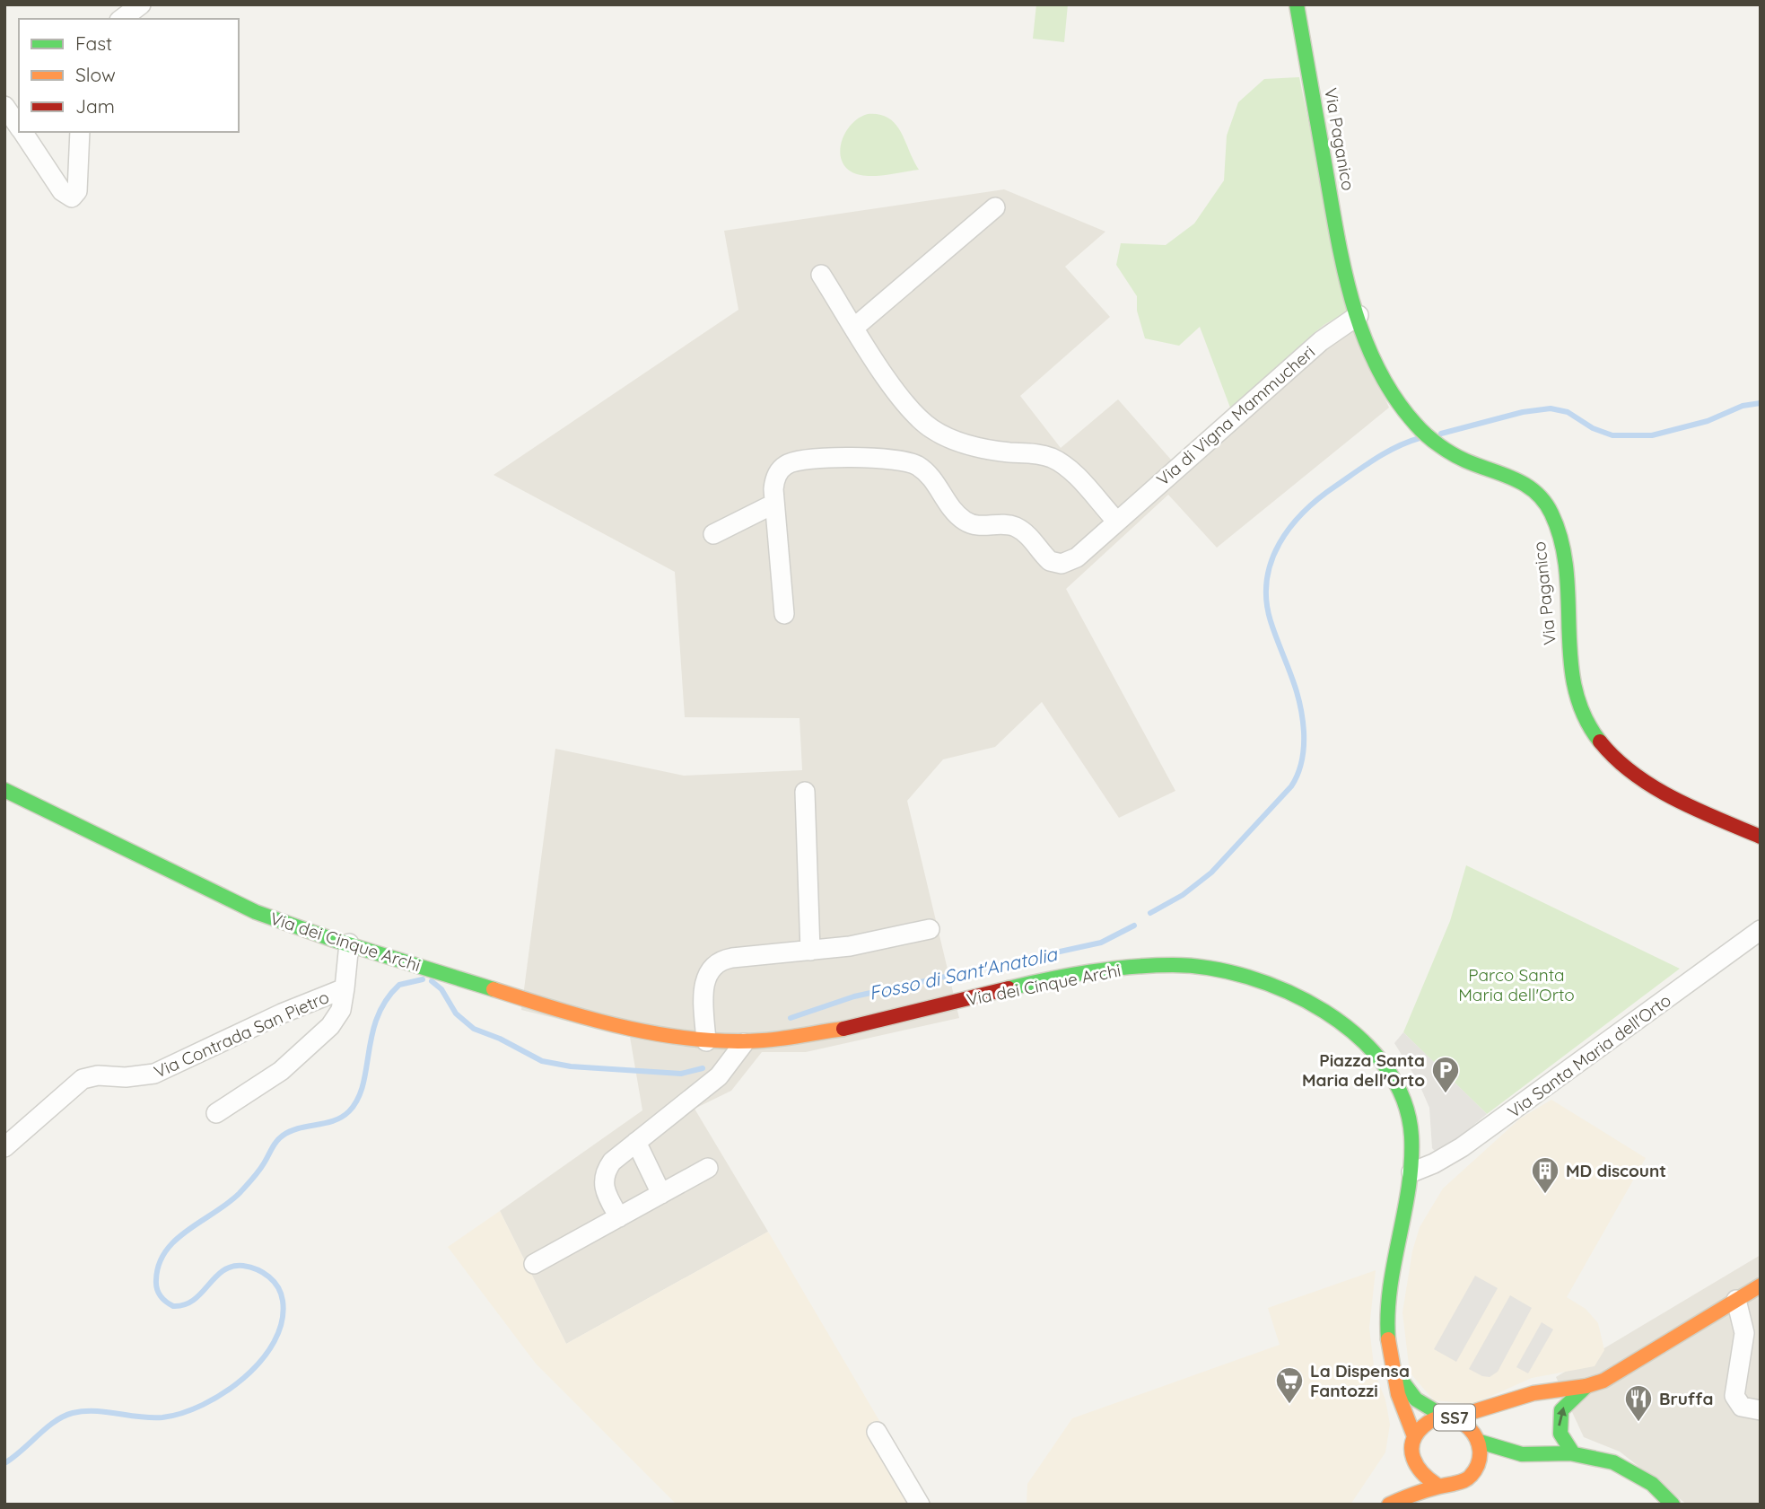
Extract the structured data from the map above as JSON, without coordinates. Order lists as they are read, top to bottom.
{
  "streets": {
    "main road": ["Via Paganico", "Via dei Cinque Archi", "SS7"],
    "street": ["Via di Vigna Mammucheri", "Via Contrada San Pietro", "Via Santa Maria dell'Orto"]
  },
  "crossings": [
    ["Via Paganico", "Via di Vigna Mammucheri"],
    ["Via dei Cinque Archi", "Via Contrada San Pietro"],
    ["Via dei Cinque Archi", "Via Santa Maria dell'Orto"],
    ["Via dei Cinque Archi", "SS7"]
  ],
  "water": ["Fosso di Sant'Anatolia"],
  "parks": ["Parco Santa Maria dell'Orto"],
  "places": {
    "parking": ["Piazza Santa Maria dell'Orto"],
    "building": ["MD discount"],
    "supermarket": ["La Dispensa Fantozzi"],
    "restaurant": ["Bruffa"]
  },
  "legend": ["Fast", "Slow", "Jam"]
}
